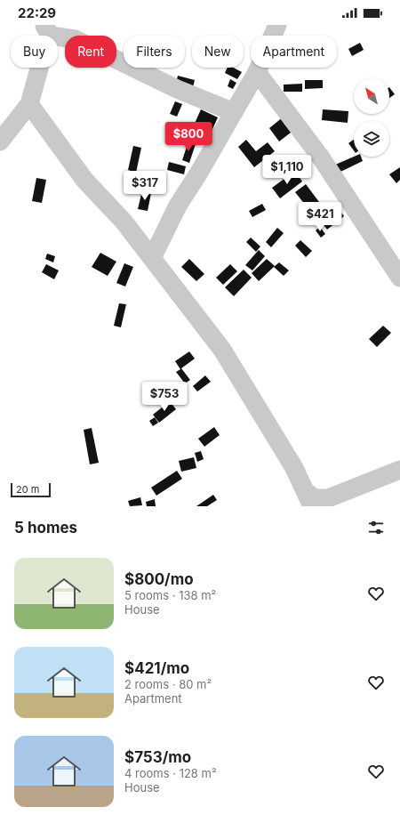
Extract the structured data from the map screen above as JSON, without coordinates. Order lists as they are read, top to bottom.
{
  "scale_bar": "20 m",
  "north": "top left",
  "page": {
    "status": "22:29",
    "chip": [
      "Buy",
      "Rent",
      "Filters",
      "New",
      "Apartment"
    ],
    "price": [
      "$800",
      "$1,110",
      "$317",
      "$421",
      "$753"
    ],
    "scale": "20 m",
    "heading": "5 homes",
    "list": [
      {
        "name": "$800/mo",
        "note": "5 rooms · 138 m² · House"
      },
      {
        "name": "$421/mo",
        "note": "2 rooms · 80 m² · Apartment"
      },
      {
        "name": "$753/mo",
        "note": "4 rooms · 128 m² · House"
      }
    ]
  }
}
